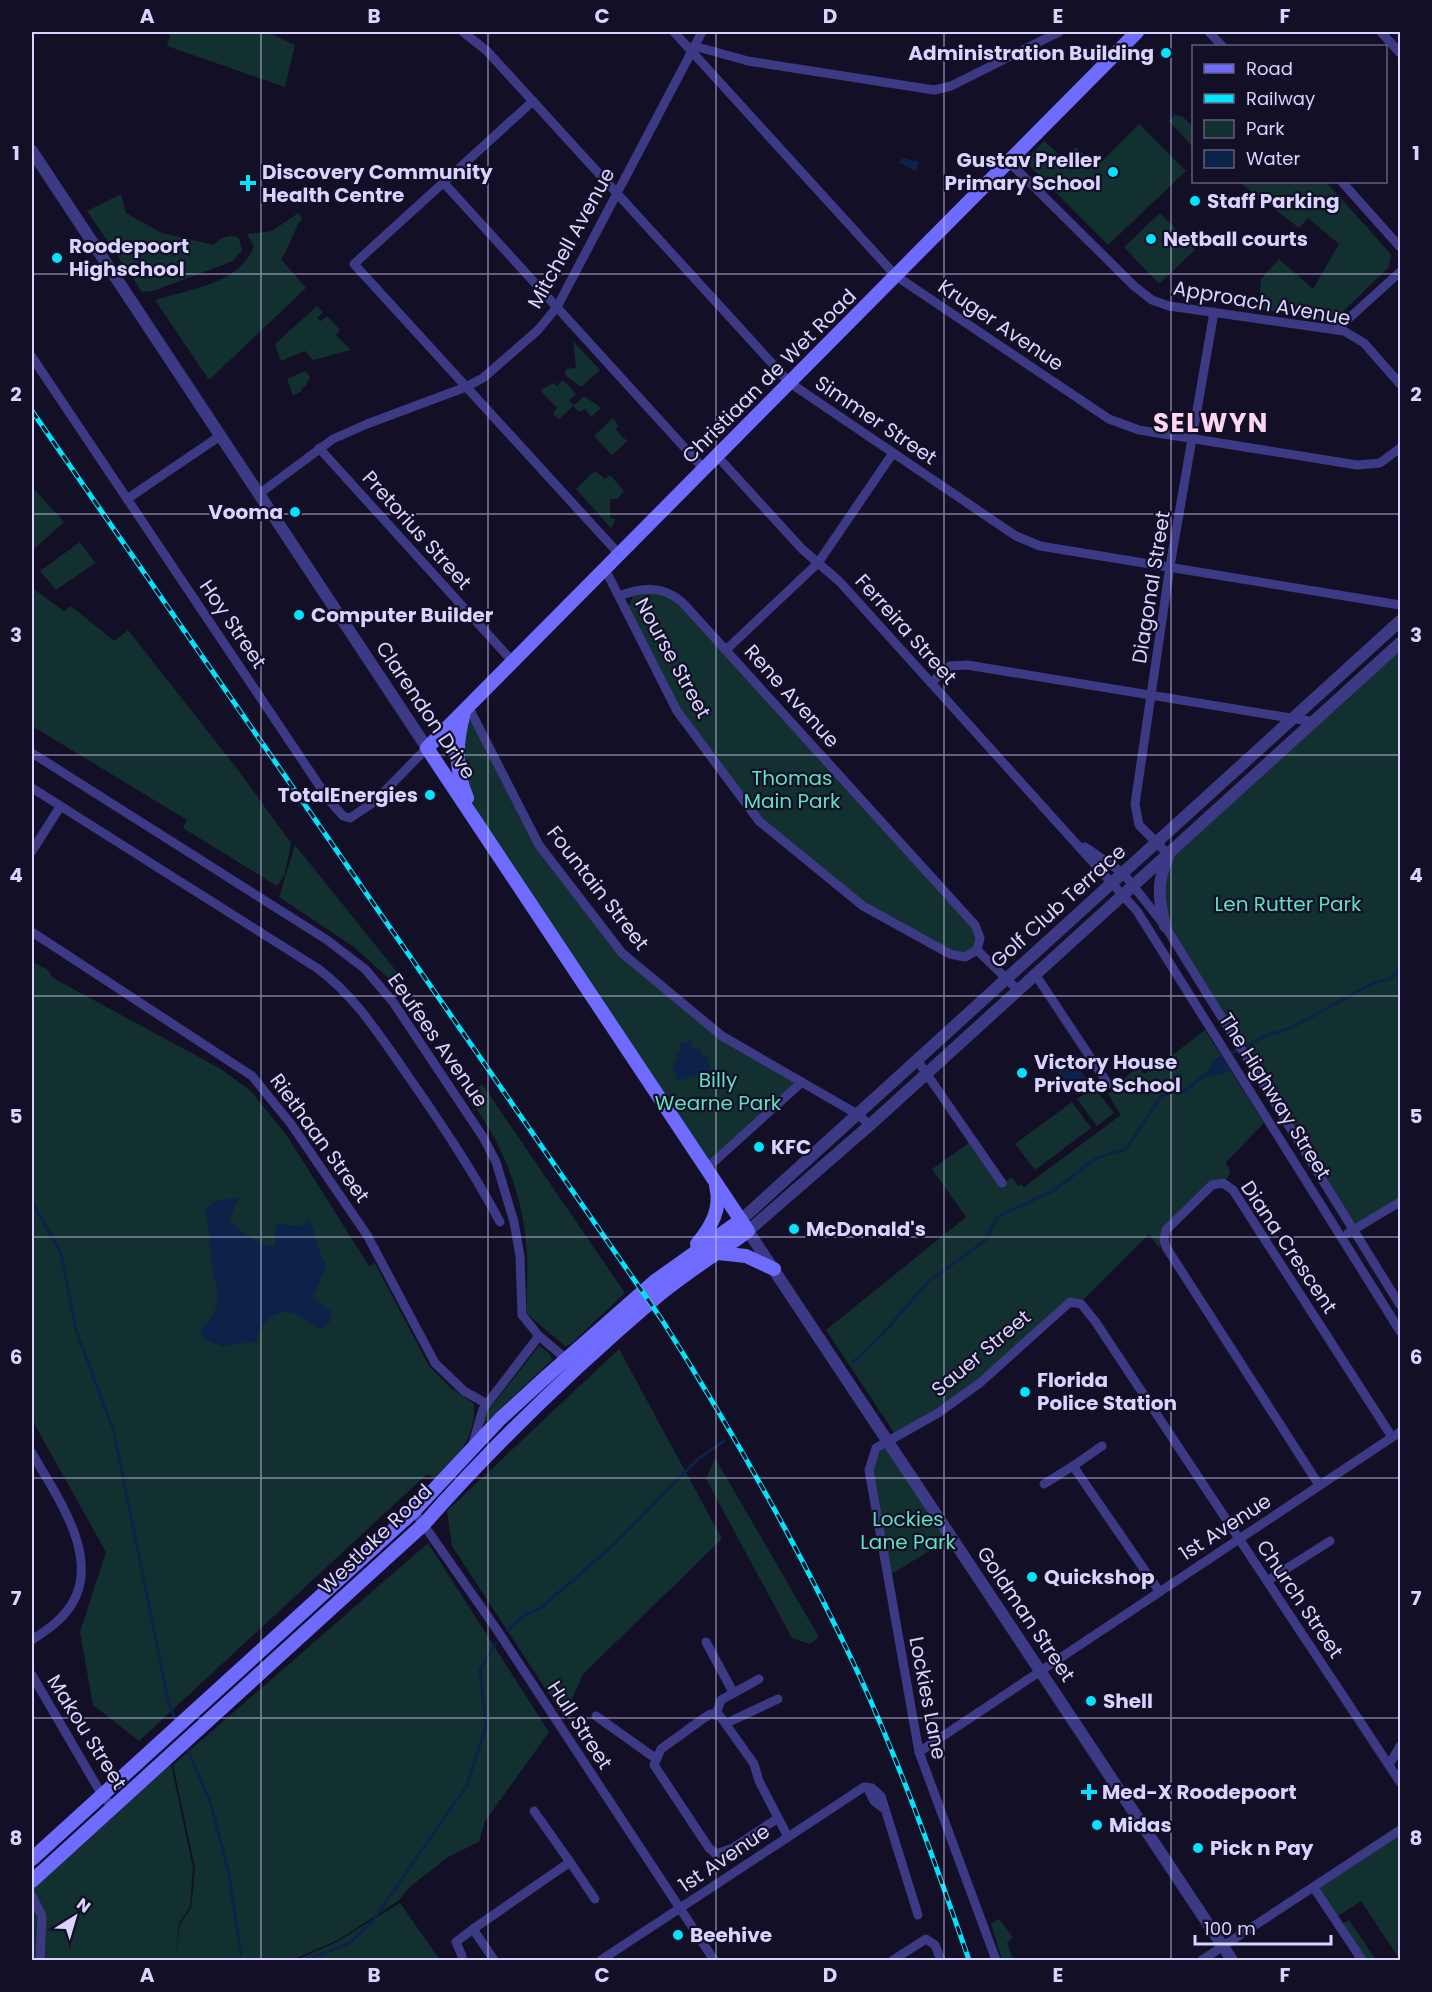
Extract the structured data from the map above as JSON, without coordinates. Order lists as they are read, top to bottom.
{
  "streets": {
    "main road": ["Christiaan de Wet Road", "Clarendon Drive", "Westlake Road"],
    "street": [
      "Mitchell Avenue",
      "Approach Avenue",
      "Kruger Avenue",
      "Simmer Street",
      "Pretorius Street",
      "Diagonal Street",
      "Hoy Street",
      "Ferreira Street",
      "Nourse Street",
      "Rene Avenue",
      "Fountain Street",
      "Golf Club Terrace",
      "Eeufees Avenue",
      "The Highway Street",
      "Riethaan Street",
      "Diana Crescent",
      "Sauer Street",
      "1st Avenue",
      "Church Street",
      "Goldman Street",
      "Lockies Lane",
      "Hull Street",
      "Makou Street"
    ]
  },
  "crossings": [
    ["Mitchell Avenue", "Kruger Avenue"],
    ["Mitchell Avenue", "Simmer Street"],
    ["Mitchell Avenue", "Pretorius Street"],
    ["Mitchell Avenue", "Clarendon Drive"],
    ["Approach Avenue", "Christiaan de Wet Road"],
    ["Approach Avenue", "Diagonal Street"],
    ["Kruger Avenue", "Christiaan de Wet Road"],
    ["Kruger Avenue", "Diagonal Street"],
    ["Christiaan de Wet Road", "Simmer Street"],
    ["Christiaan de Wet Road", "Pretorius Street"],
    ["Christiaan de Wet Road", "Hoy Street"],
    ["Christiaan de Wet Road", "Ferreira Street"],
    ["Christiaan de Wet Road", "Nourse Street"],
    ["Christiaan de Wet Road", "Clarendon Drive"],
    ["Christiaan de Wet Road", "Fountain Street"],
    ["Simmer Street", "Diagonal Street"],
    ["Diagonal Street", "Golf Club Terrace"],
    ["Hoy Street", "Clarendon Drive"],
    ["Ferreira Street", "Golf Club Terrace"],
    ["Ferreira Street", "The Highway Street"],
    ["Nourse Street", "Rene Avenue"],
    ["Clarendon Drive", "Golf Club Terrace"],
    ["Clarendon Drive", "Westlake Road"],
    ["Clarendon Drive", "Goldman Street"],
    ["Fountain Street", "Golf Club Terrace"],
    ["Golf Club Terrace", "The Highway Street"],
    ["Golf Club Terrace", "Westlake Road"],
    ["Golf Club Terrace", "Goldman Street"],
    ["Eeufees Avenue", "Westlake Road"],
    ["Diana Crescent", "1st Avenue"],
    ["Sauer Street", "Church Street"],
    ["Sauer Street", "Goldman Street"],
    ["Sauer Street", "Lockies Lane"],
    ["1st Avenue", "Church Street"],
    ["1st Avenue", "Goldman Street"],
    ["1st Avenue", "Lockies Lane"],
    ["1st Avenue", "Hull Street"],
    ["Westlake Road", "Goldman Street"],
    ["Westlake Road", "Hull Street"],
    ["Westlake Road", "Makou Street"],
    ["Goldman Street", "Lockies Lane"]
  ],
  "districts": ["SELWYN"],
  "parks": [
    "Thomas Main Park",
    "Len Rutter Park",
    "Billy Wearne Park",
    "Lockies Lane Park"
  ],
  "places": {
    "other": [
      "Administration Building",
      "Gustav Preller Primary School",
      "Staff Parking",
      "Netball courts",
      "Roodepoort Highschool",
      "Vooma",
      "Computer Builder",
      "TotalEnergies",
      "Victory House Private School",
      "KFC",
      "McDonald's",
      "Florida Police Station",
      "Quickshop",
      "Shell",
      "Midas",
      "Pick n Pay",
      "Beehive"
    ],
    "health": ["Discovery Community Health Centre", "Med-X Roodepoort"]
  },
  "legend": [
    "Road",
    "Railway",
    "Park",
    "Water"
  ],
  "scale_bar": "100 m",
  "north": "top right",
  "grid": {
    "columns": [
      "A",
      "B",
      "C",
      "D",
      "E",
      "F"
    ],
    "rows": [
      "1",
      "2",
      "3",
      "4",
      "5",
      "6",
      "7",
      "8"
    ]
  }
}
